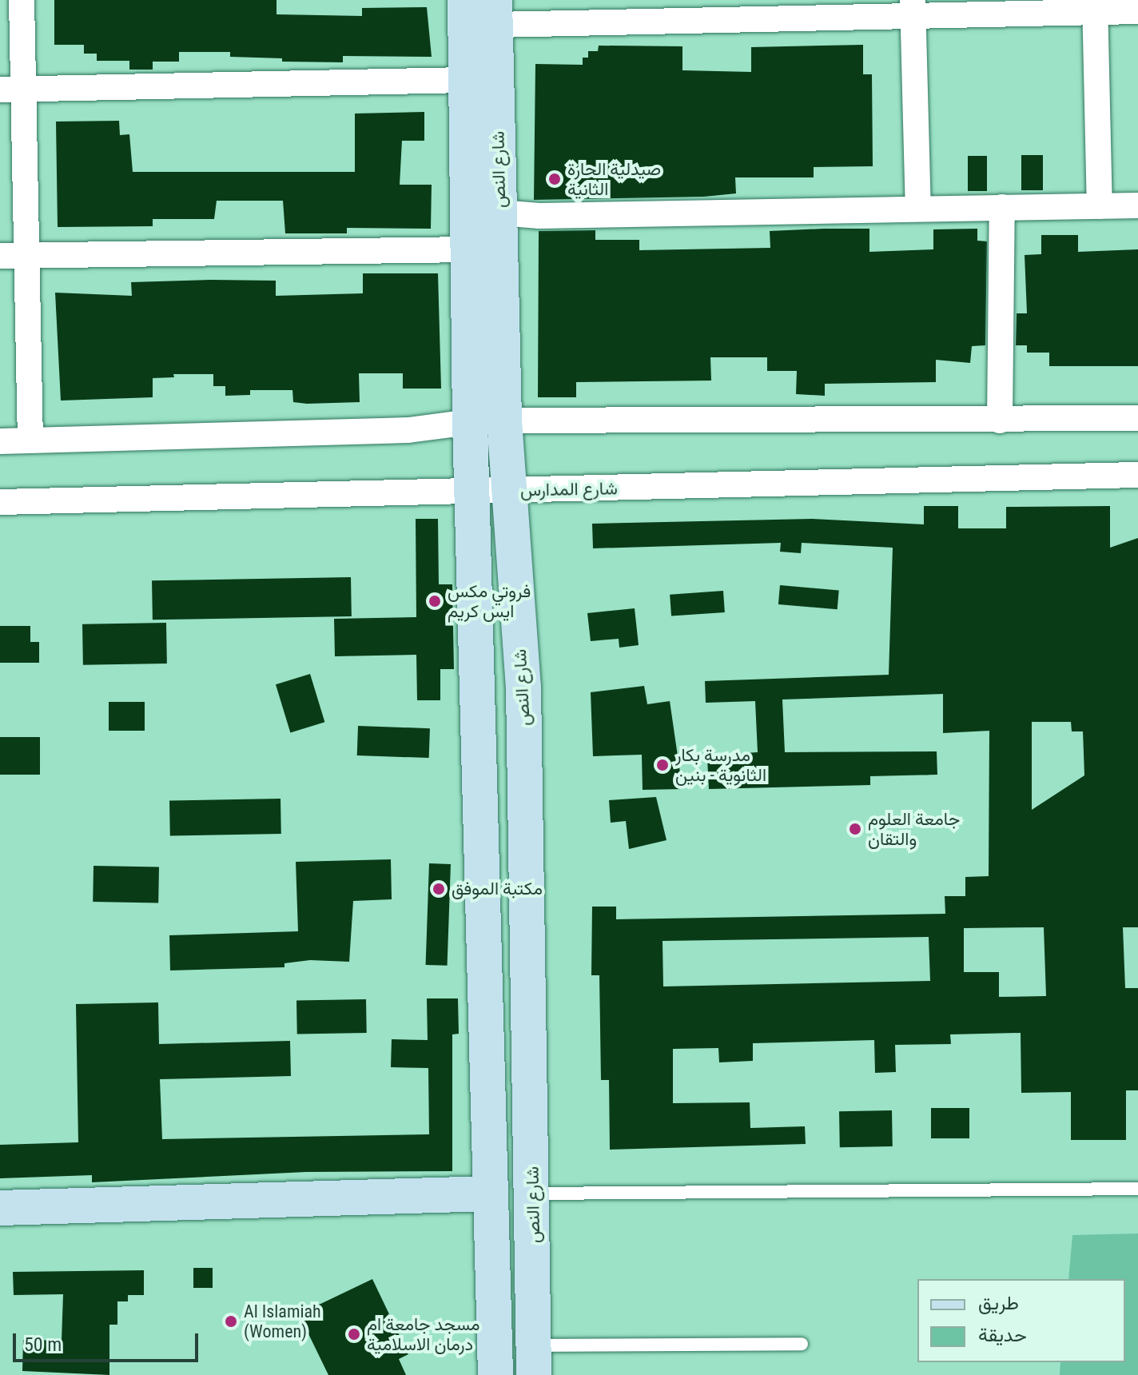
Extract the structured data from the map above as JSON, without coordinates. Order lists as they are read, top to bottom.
{
  "streets": {
    "main road": ["شارع النص"],
    "street": ["شارع المدارس"]
  },
  "crossings": [
    ["شارع النص", "شارع المدارس"]
  ],
  "places": [
    "صيدلية الحارة الثانية",
    "فروتي مكس ايس كريم",
    "مدرسة بكار الثانوية - بنين",
    "جامعة العلوم والتقان",
    "مكتبة الموفق",
    "Al Islamiah (Women)",
    "مسجد جامعة ام درمان الاسلامية"
  ],
  "legend": ["طريق", "حديقة"],
  "scale_bar": "50 m"
}
